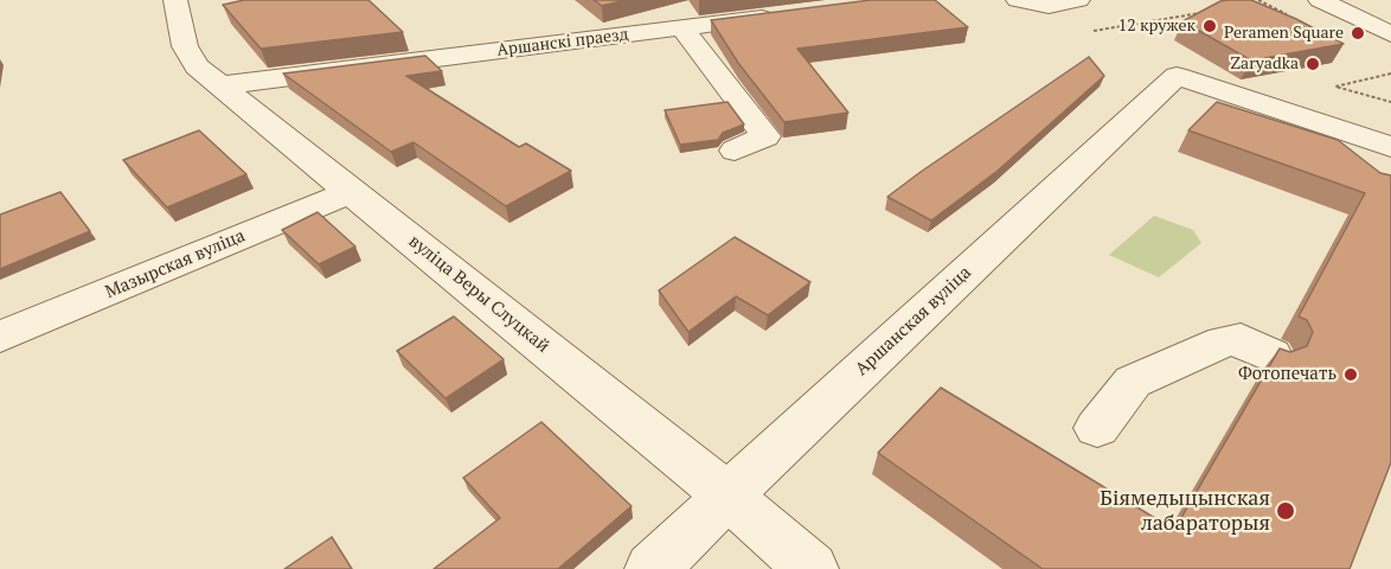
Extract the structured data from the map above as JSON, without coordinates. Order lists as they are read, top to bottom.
{
  "streets": {
    "street": [
      "Аршанскі праезд",
      "Мазырская вуліца",
      "вуліца Веры Слуцкай",
      "Аршанская вуліца"
    ]
  },
  "crossings": [
    ["Аршанскі праезд", "вуліца Веры Слуцкай"],
    ["Мазырская вуліца", "вуліца Веры Слуцкай"],
    ["вуліца Веры Слуцкай", "Аршанская вуліца"]
  ],
  "places": [
    "12 кружек",
    "Peramen Square",
    "Zaryadka",
    "Фотопечать",
    "Біямедыцынская лабараторыя"
  ]
}
